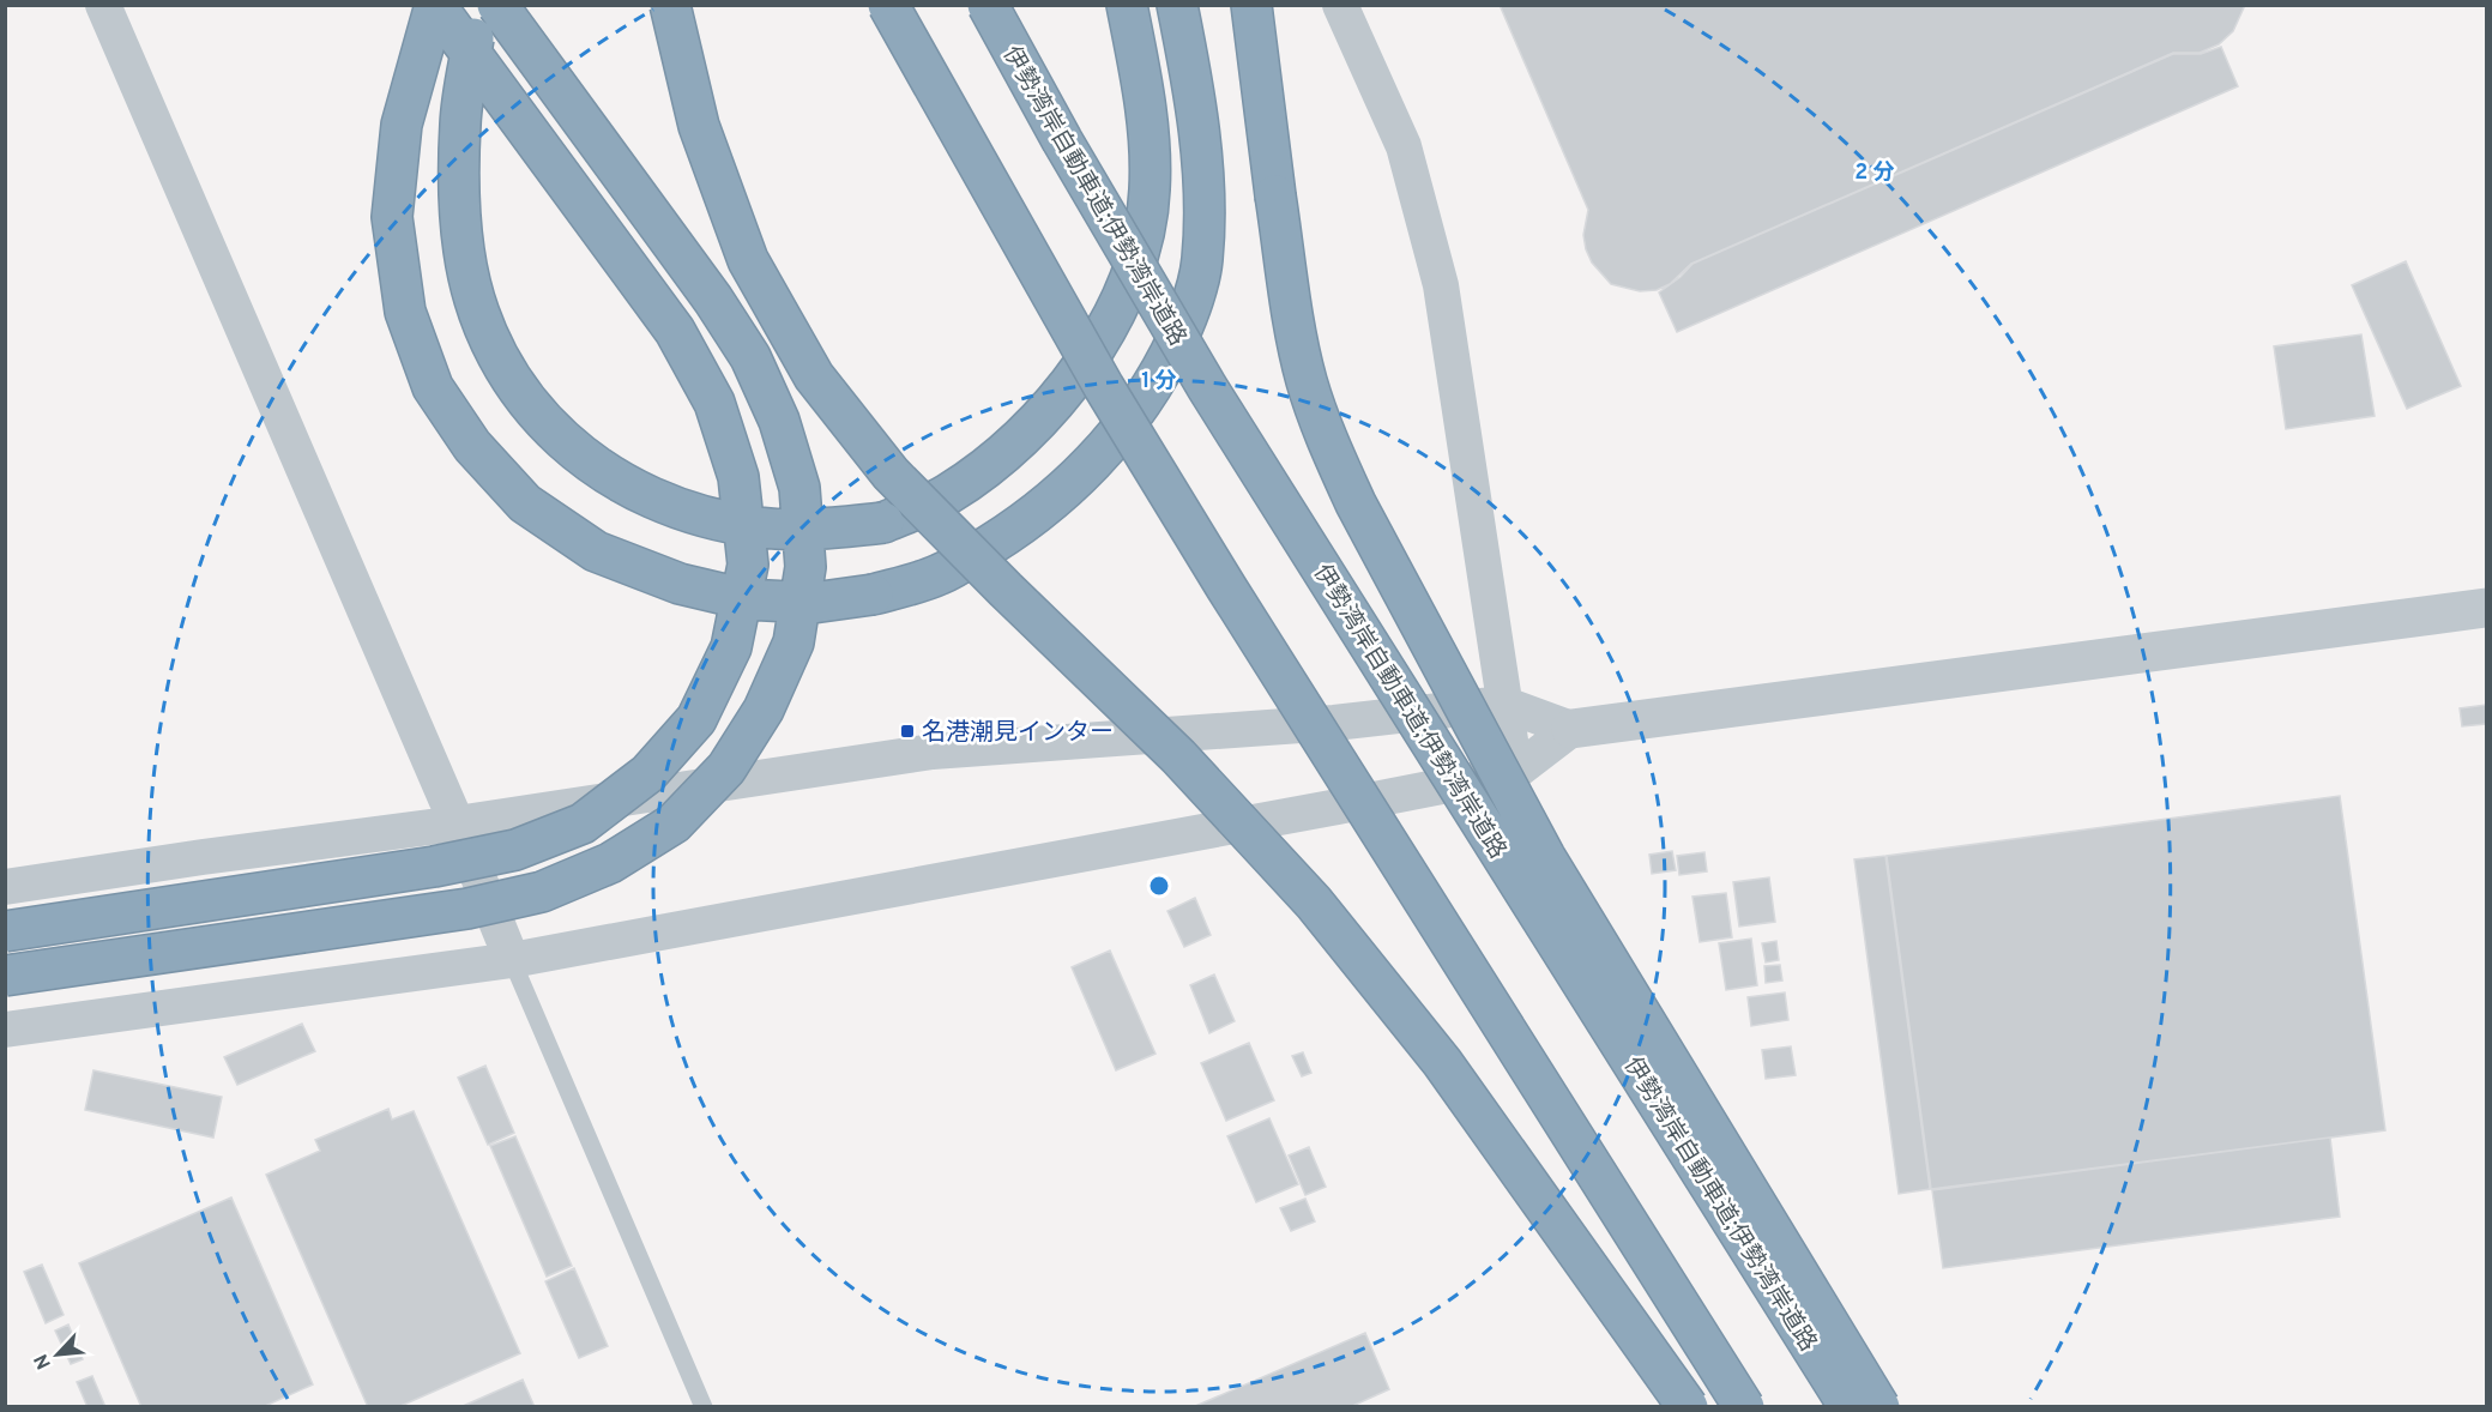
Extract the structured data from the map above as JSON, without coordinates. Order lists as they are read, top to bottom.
{
  "streets": {
    "highway": ["伊勢湾岸自動車道;伊勢湾岸道路"]
  },
  "places": {
    "transit": ["名港潮見インター"]
  },
  "north": "bottom left",
  "rings": ["2 分", "1 分"]
}
